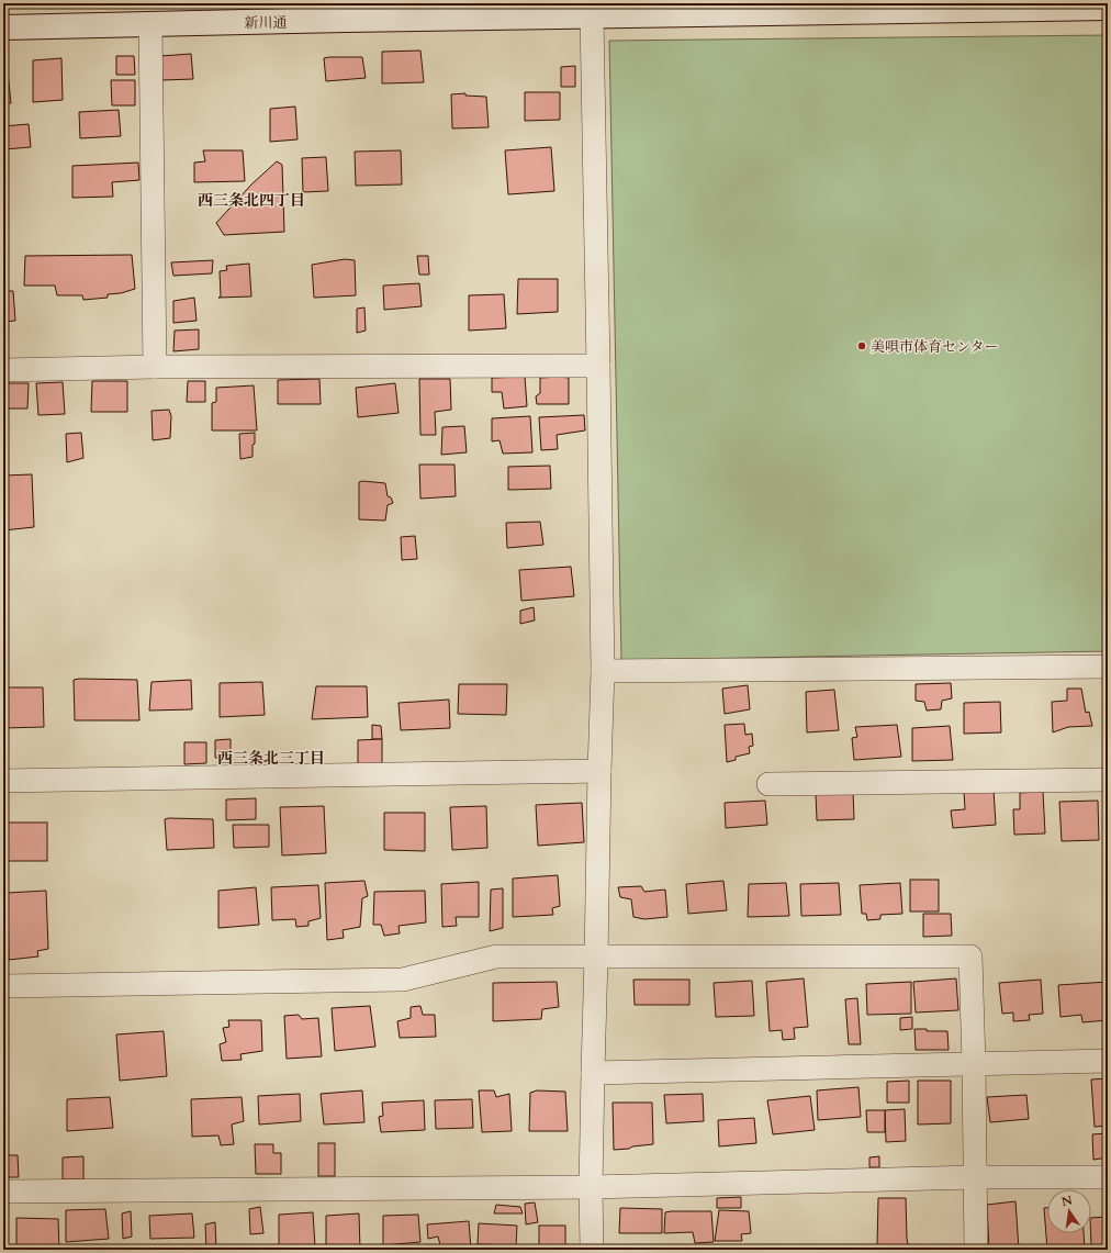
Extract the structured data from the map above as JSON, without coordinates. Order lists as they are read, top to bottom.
{
  "streets": {
    "street": ["新川通"]
  },
  "districts": ["西三条北四丁目", "西三条北三丁目"],
  "places": ["美唄市体育センター"],
  "north": "top"
}
